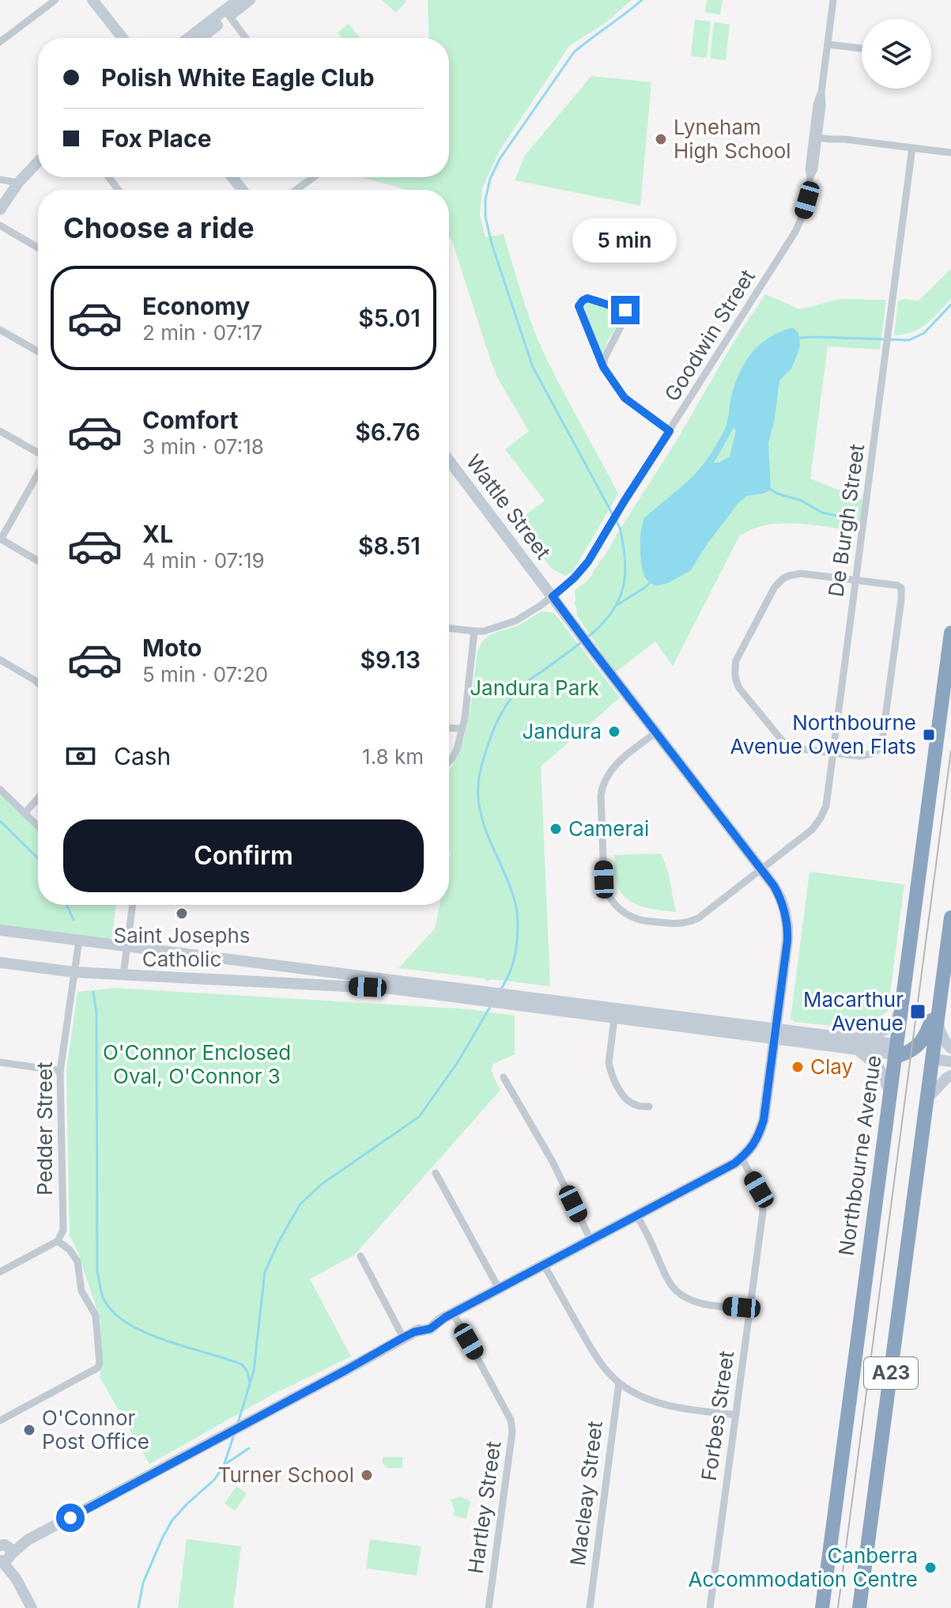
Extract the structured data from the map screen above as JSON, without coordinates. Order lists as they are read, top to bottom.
{
  "streets": {
    "highway": ["Northbourne Avenue", "A23"],
    "street": [
      "Goodwin Street",
      "Wattle Street",
      "De Burgh Street",
      "Pedder Street",
      "Forbes Street",
      "Macleay Street",
      "Hartley Street"
    ]
  },
  "crossings": [
    ["Goodwin Street", "Wattle Street"],
    ["Wattle Street", "De Burgh Street"],
    ["Wattle Street", "Forbes Street"]
  ],
  "parks": ["Jandura Park", "O'Connor Enclosed Oval, O'Connor 3"],
  "places": {
    "other": [
      "Lyneham High School",
      "Jandura",
      "Camerai",
      "Saint Josephs Catholic",
      "Clay",
      "O'Connor Post Office",
      "Turner School",
      "Canberra Accommodation Centre"
    ],
    "transit": ["Northbourne Avenue Owen Flats", "Macarthur Avenue"]
  },
  "page": {
    "banner": ["Polish White Eagle Club", "Fox Place"],
    "heading": "Choose a ride",
    "bubble": "5 min",
    "list": [
      {
        "name": "Economy",
        "note": "2 min · 07:17",
        "value": "$5.01"
      },
      {
        "name": "Comfort",
        "note": "3 min · 07:18",
        "value": "$6.76"
      },
      {
        "name": "XL",
        "note": "4 min · 07:19",
        "value": "$8.51"
      },
      {
        "name": "Moto",
        "note": "5 min · 07:20",
        "value": "$9.13"
      }
    ],
    "pay": ["Cash", "1.8 km"],
    "buttons": "Confirm"
  }
}
